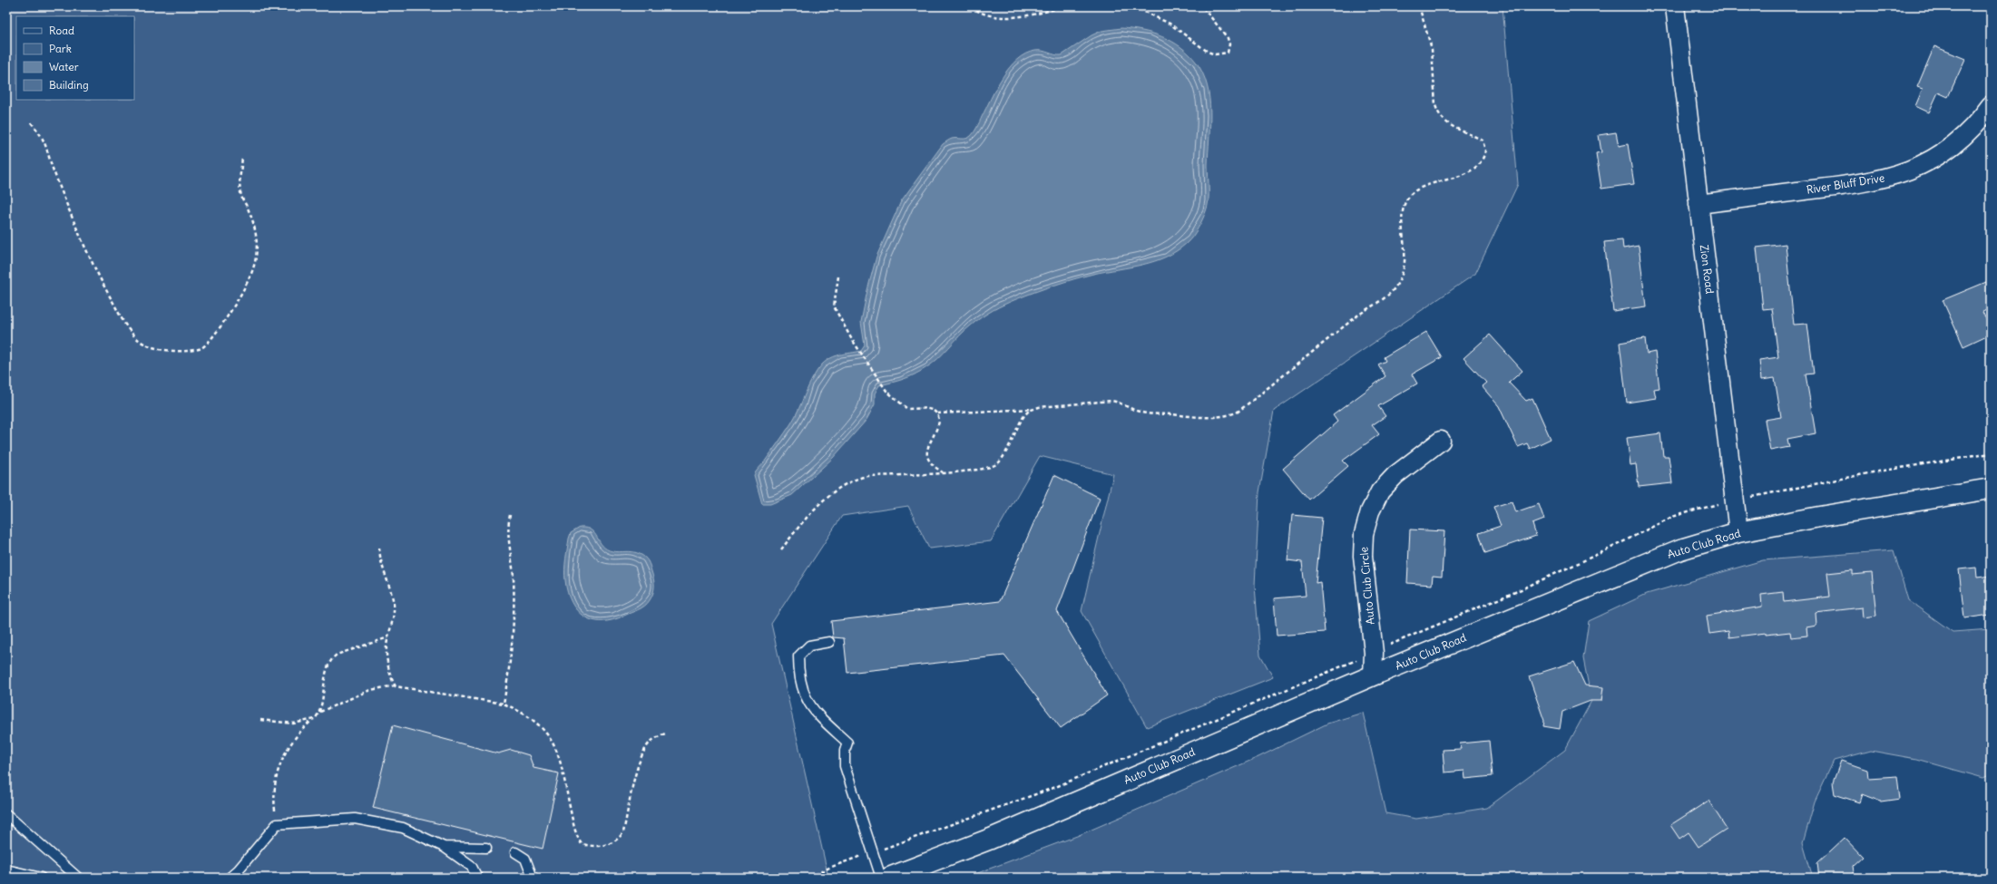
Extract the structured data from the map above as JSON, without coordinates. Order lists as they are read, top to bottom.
{
  "streets": {
    "street": [
      "River Bluff Drive",
      "Zion Road",
      "Auto Club Road",
      "Auto Club Circle"
    ]
  },
  "crossings": [
    ["River Bluff Drive", "Zion Road"],
    ["Zion Road", "Auto Club Road"],
    ["Auto Club Road", "Auto Club Circle"]
  ],
  "legend": [
    "Road",
    "Park",
    "Water",
    "Building"
  ]
}
